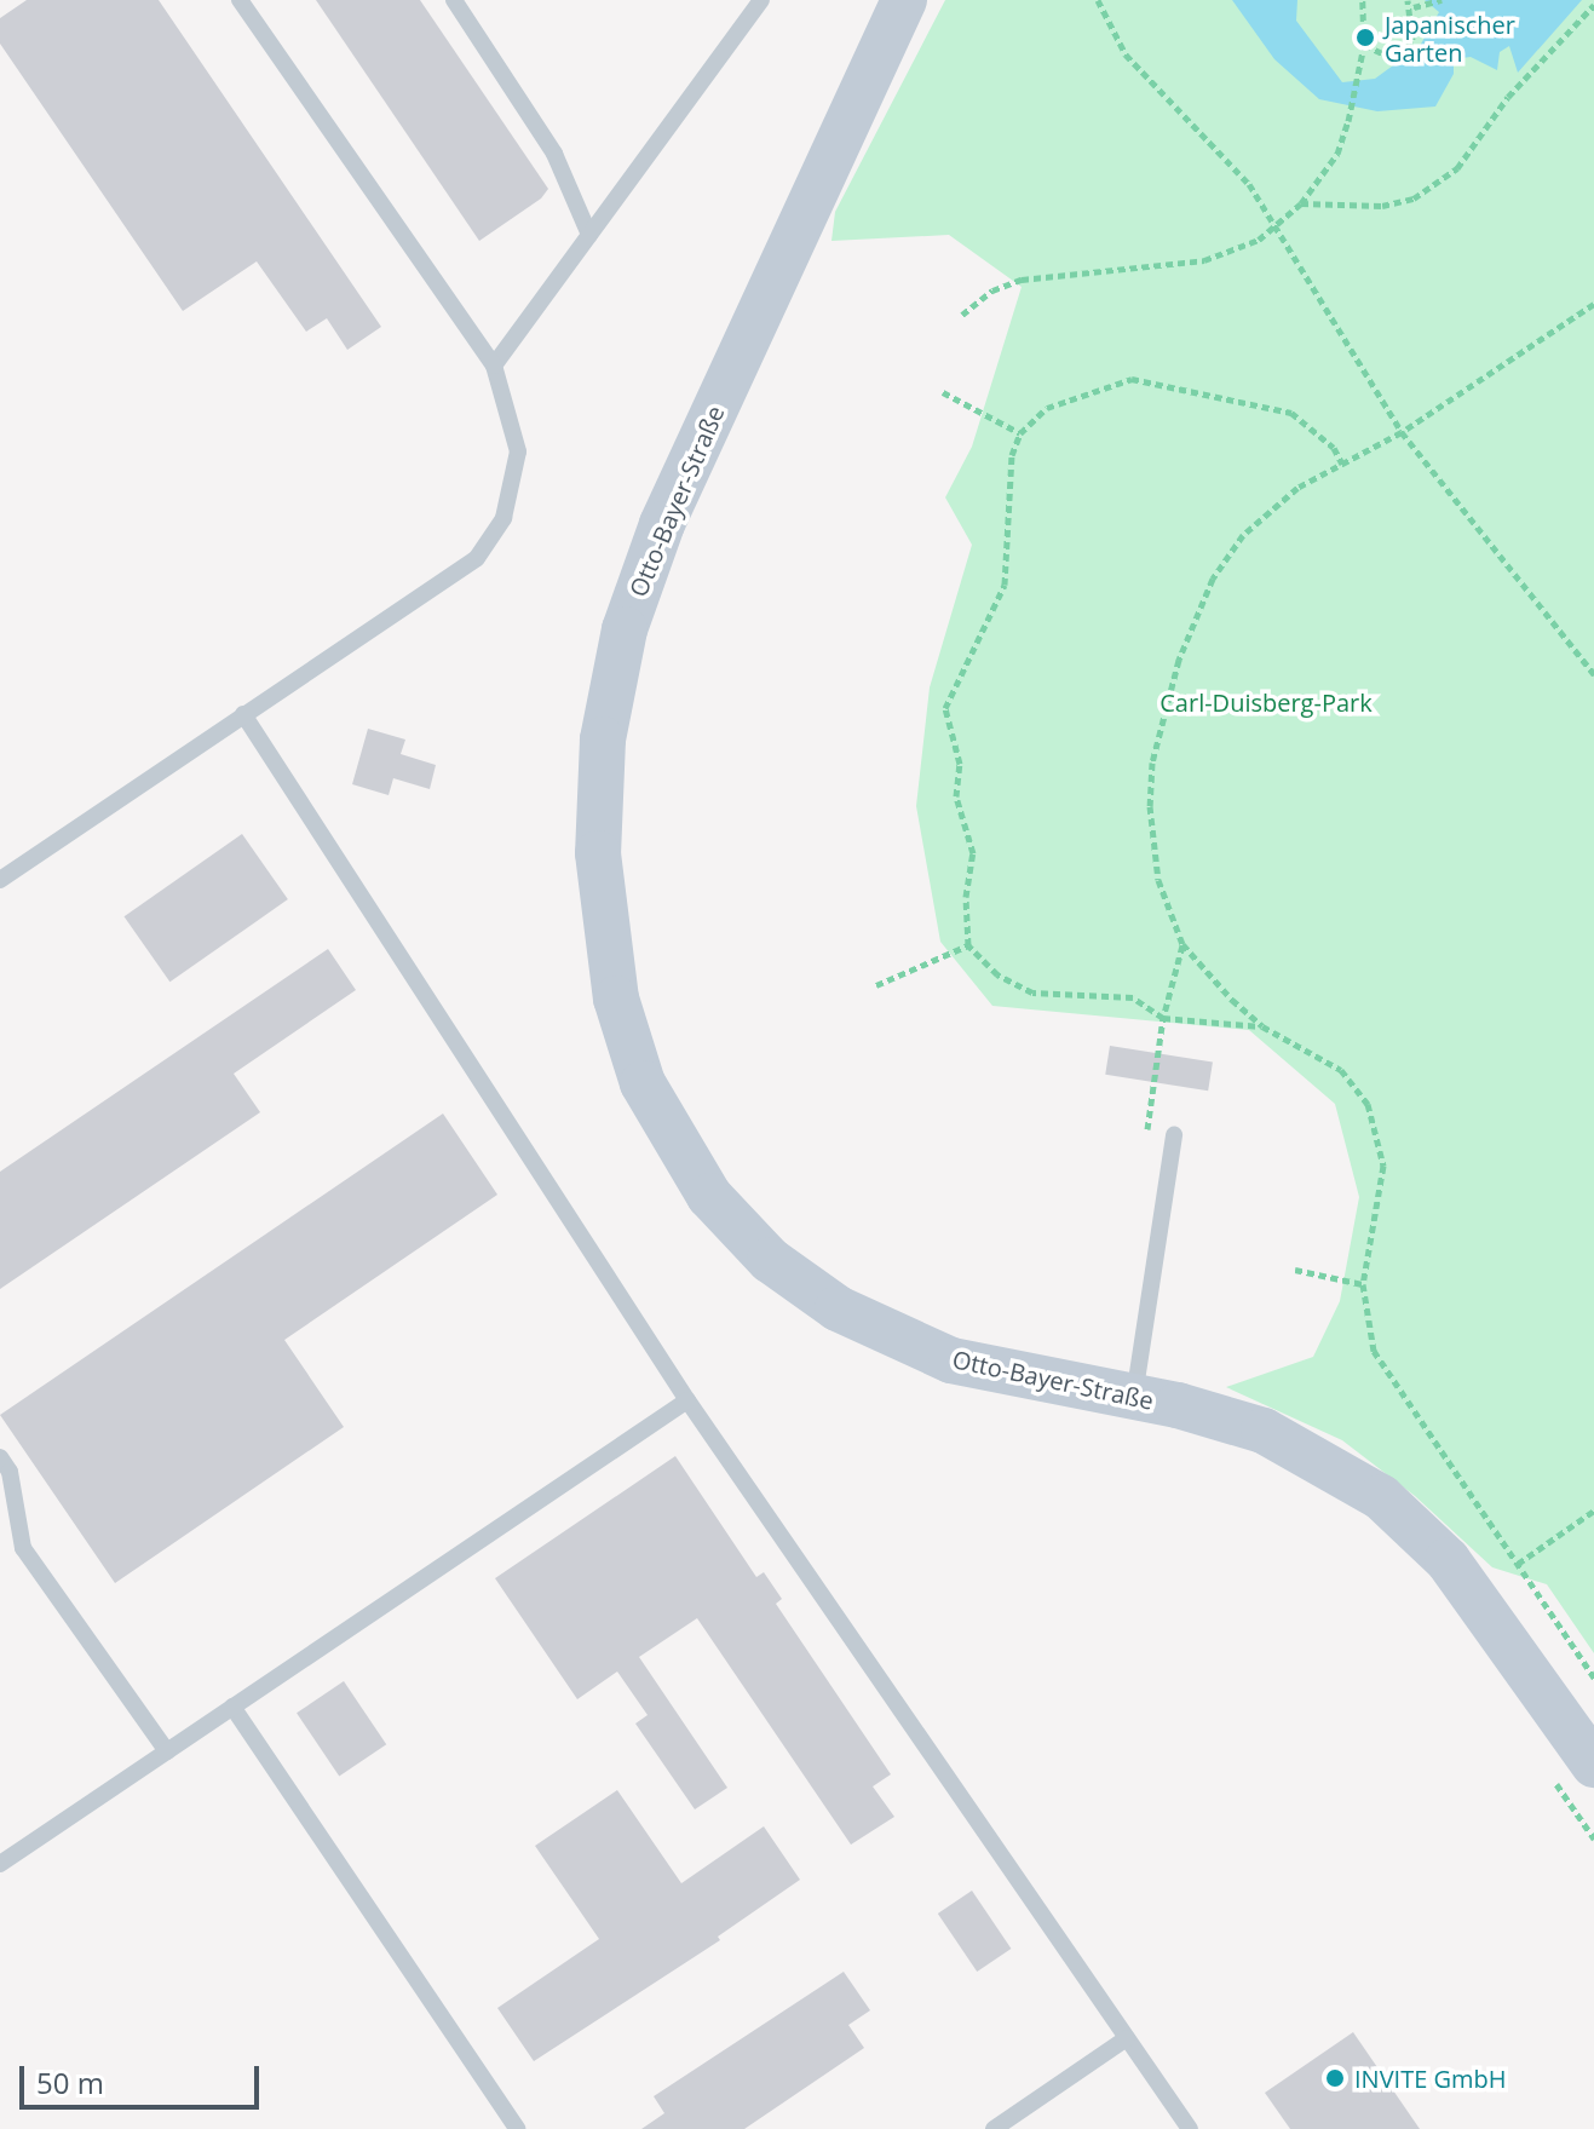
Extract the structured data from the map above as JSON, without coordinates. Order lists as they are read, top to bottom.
{
  "streets": {
    "street": ["Otto-Bayer-Straße"]
  },
  "parks": ["Carl-Duisberg-Park"],
  "places": ["Japanischer Garten", "INVITE GmbH"],
  "scale_bar": "50 m"
}
